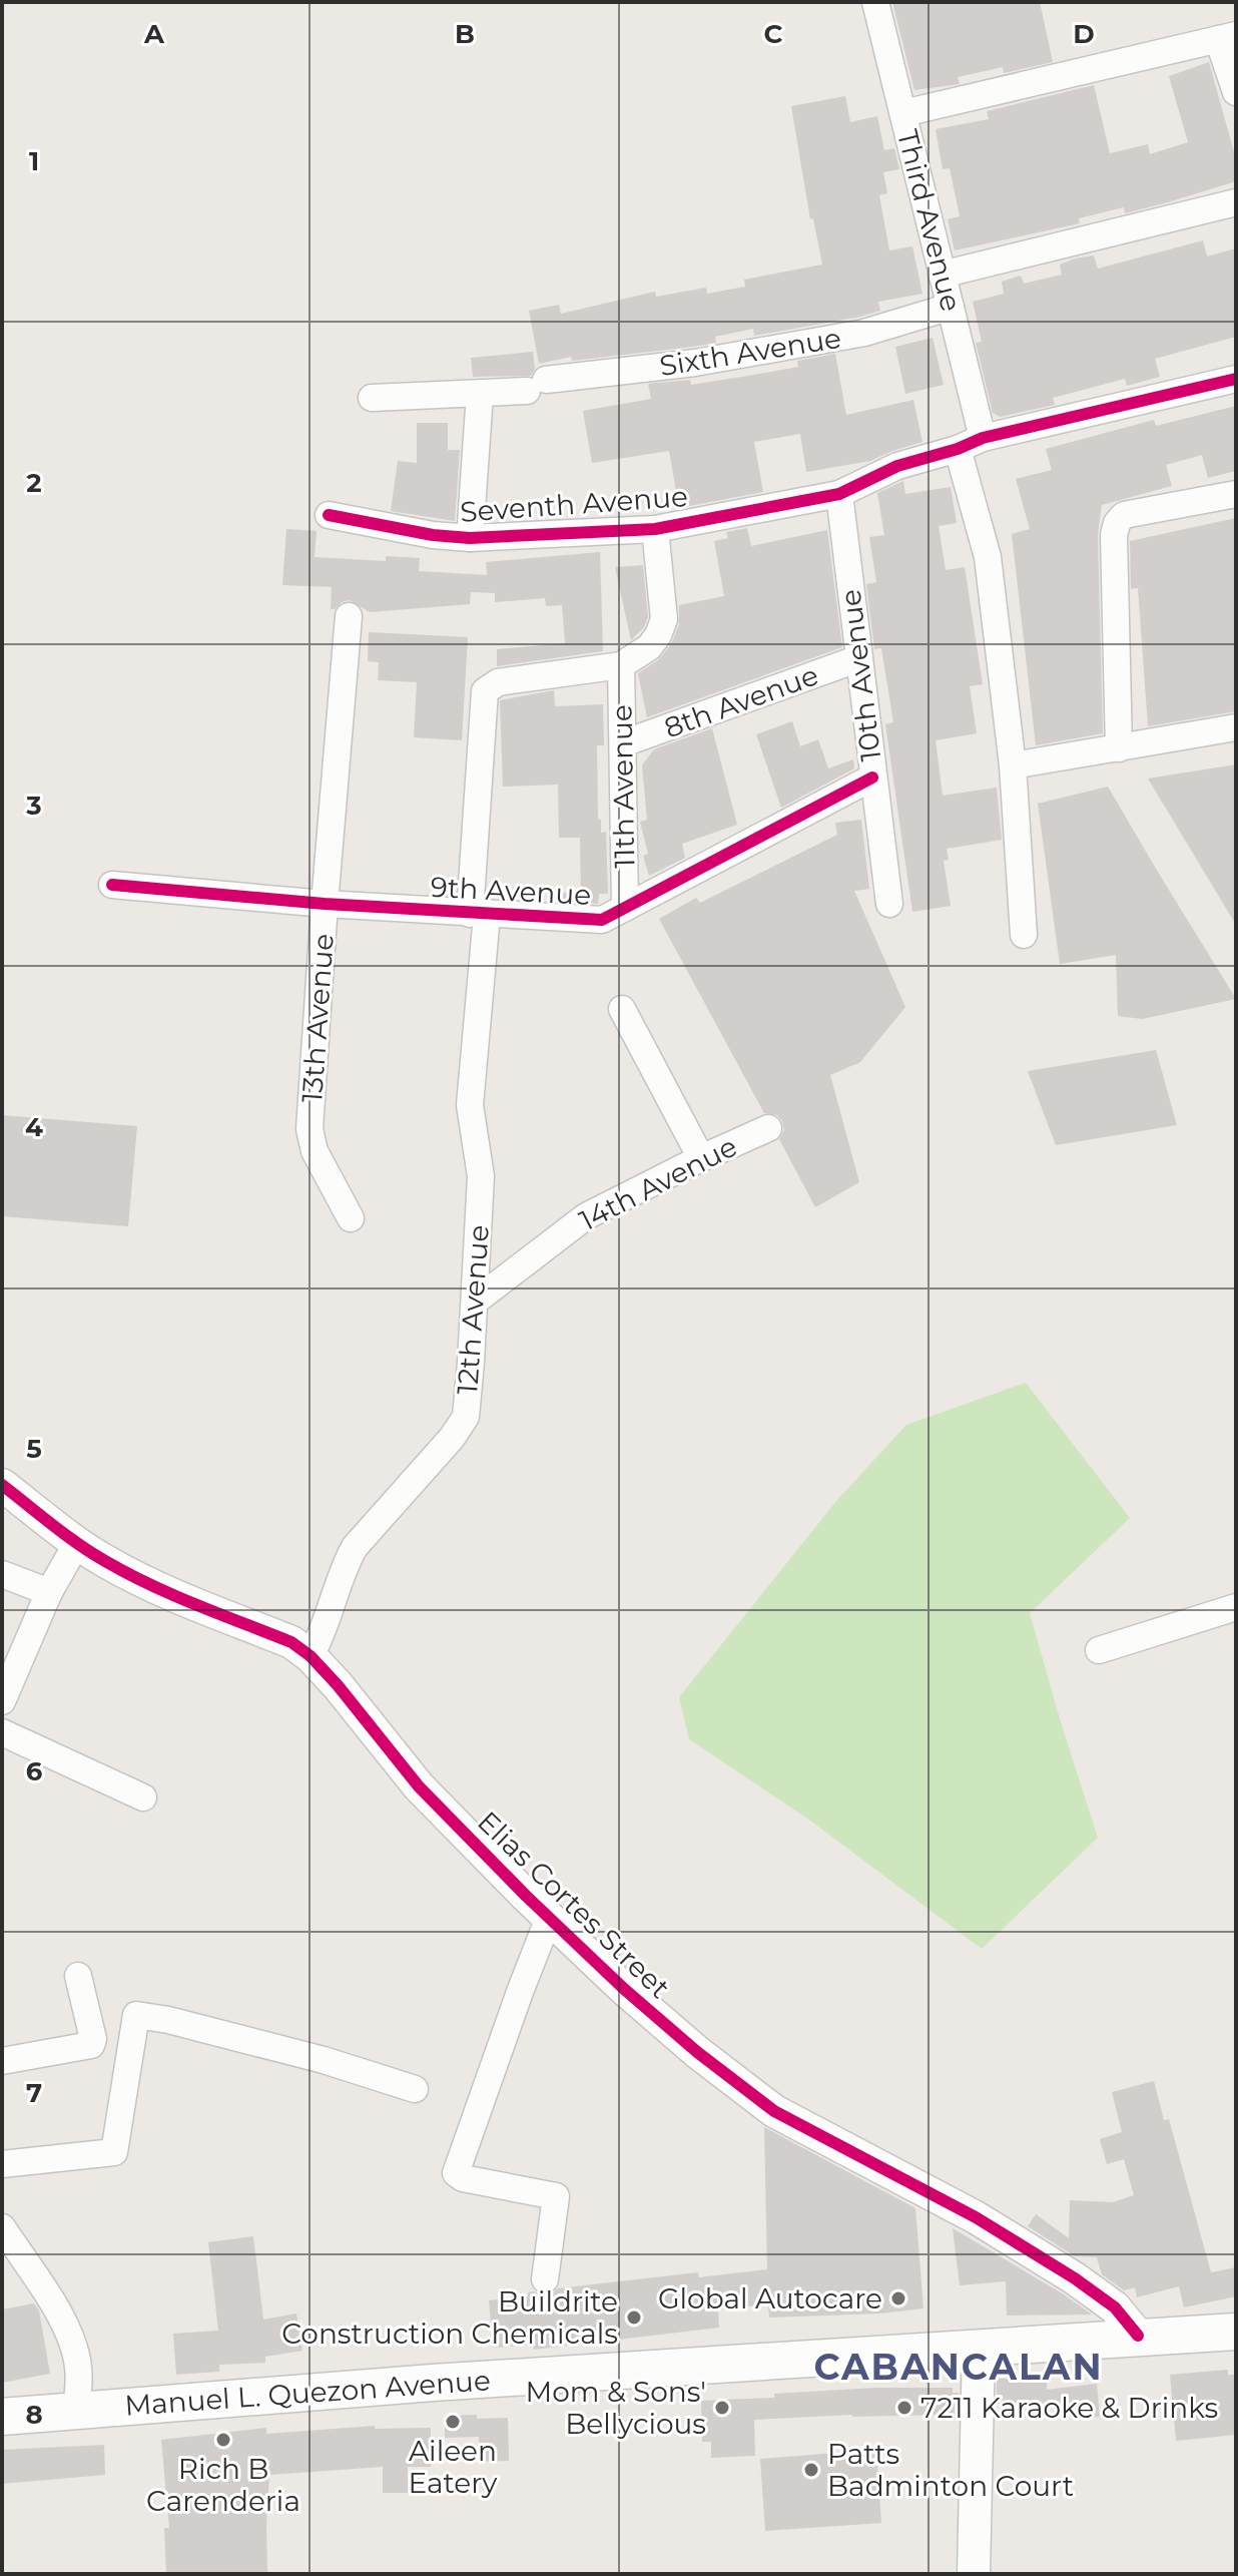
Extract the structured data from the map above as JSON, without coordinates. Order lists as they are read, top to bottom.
{
  "streets": {
    "main road": ["Manuel L. Quezon Avenue"],
    "street": [
      "Third Avenue",
      "Sixth Avenue",
      "Seventh Avenue",
      "10th Avenue",
      "8th Avenue",
      "11th Avenue",
      "9th Avenue",
      "13th Avenue",
      "14th Avenue",
      "12th Avenue",
      "Elias Cortes Street"
    ]
  },
  "crossings": [
    ["Third Avenue", "Sixth Avenue"],
    ["Third Avenue", "Seventh Avenue"],
    ["Seventh Avenue", "10th Avenue"],
    ["Seventh Avenue", "12th Avenue"],
    ["10th Avenue", "8th Avenue"],
    ["10th Avenue", "9th Avenue"],
    ["8th Avenue", "11th Avenue"],
    ["11th Avenue", "9th Avenue"],
    ["11th Avenue", "12th Avenue"],
    ["9th Avenue", "13th Avenue"],
    ["9th Avenue", "12th Avenue"],
    ["14th Avenue", "12th Avenue"],
    ["12th Avenue", "Elias Cortes Street"],
    ["Elias Cortes Street", "Manuel L. Quezon Avenue"]
  ],
  "districts": ["CABANCALAN"],
  "places": [
    "Global Autocare",
    "Buildrite Construction Chemicals",
    "Mom & Sons' Bellycious",
    "7211 Karaoke & Drinks",
    "Aileen Eatery",
    "Rich B Carenderia",
    "Patts Badminton Court"
  ],
  "grid": {
    "columns": [
      "A",
      "B",
      "C",
      "D"
    ],
    "rows": [
      "1",
      "2",
      "3",
      "4",
      "5",
      "6",
      "7",
      "8"
    ]
  }
}
